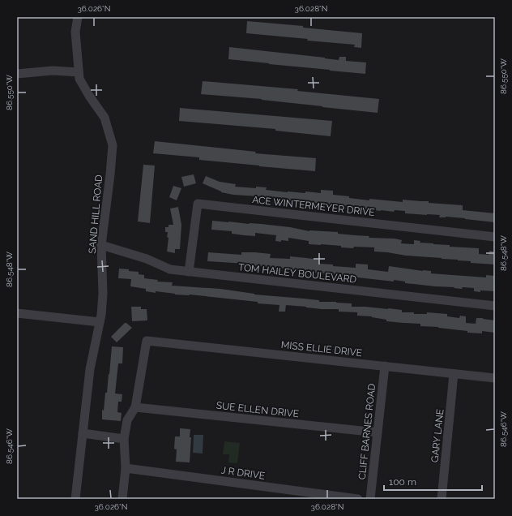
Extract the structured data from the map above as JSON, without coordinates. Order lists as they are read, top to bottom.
{
  "streets": {
    "street": [
      "ACE WINTERMEYER DRIVE",
      "SAND HILL ROAD",
      "TOM HAILEY BOULEVARD",
      "MISS ELLIE DRIVE",
      "SUE ELLEN DRIVE",
      "CLIFF BARNES ROAD",
      "GARY LANE",
      "J R DRIVE"
    ]
  },
  "crossings": [
    ["ACE WINTERMEYER DRIVE", "TOM HAILEY BOULEVARD"],
    ["SAND HILL ROAD", "TOM HAILEY BOULEVARD"],
    ["MISS ELLIE DRIVE", "SUE ELLEN DRIVE"],
    ["MISS ELLIE DRIVE", "CLIFF BARNES ROAD"],
    ["MISS ELLIE DRIVE", "GARY LANE"],
    ["SUE ELLEN DRIVE", "CLIFF BARNES ROAD"]
  ],
  "scale_bar": "100 m",
  "coordinates": [
    "36.026°N",
    "36.028°N",
    "86.550°W",
    "86.548°W",
    "86.546°W"
  ]
}
